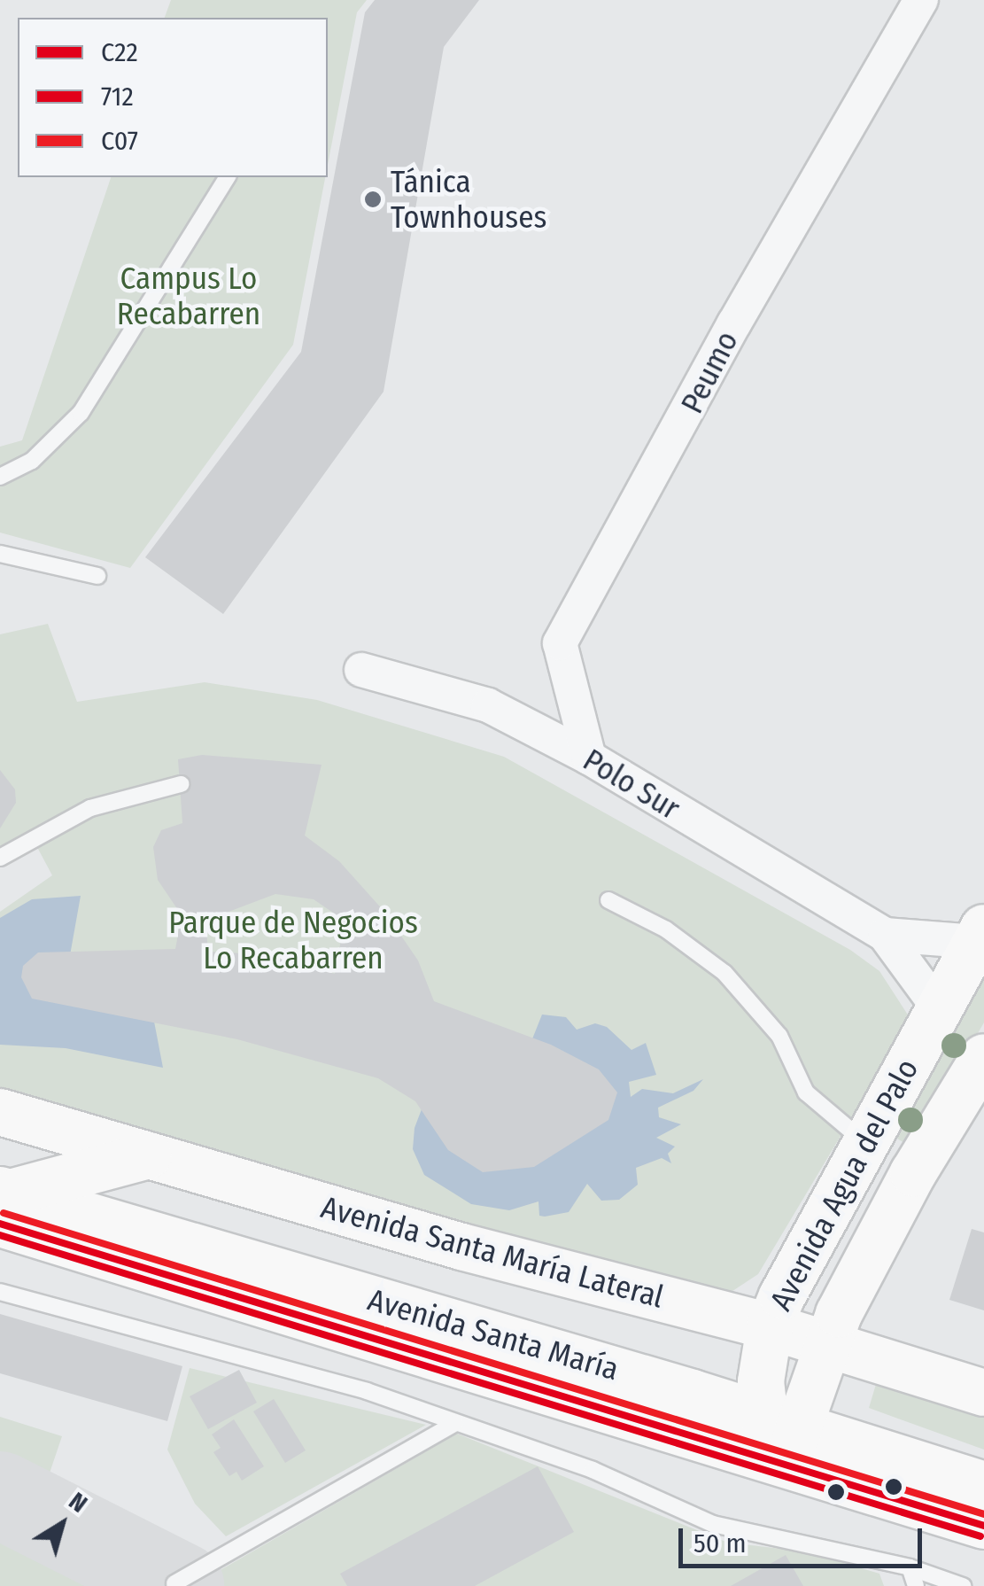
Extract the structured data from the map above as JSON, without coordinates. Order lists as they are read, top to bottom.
{
  "streets": {
    "main road": ["Avenida Agua del Palo", "Avenida Santa María Lateral", "Avenida Santa María"],
    "street": ["Peumo", "Polo Sur"]
  },
  "crossings": [
    ["Peumo", "Polo Sur"],
    ["Polo Sur", "Avenida Agua del Palo"],
    ["Avenida Agua del Palo", "Avenida Santa María Lateral"],
    ["Avenida Agua del Palo", "Avenida Santa María"]
  ],
  "parks": ["Campus Lo Recabarren", "Parque de Negocios Lo Recabarren"],
  "places": ["Tánica Townhouses"],
  "lines": ["transit line C07", "transit line C22", "transit line 712"],
  "legend": ["C22", "712", "C07"],
  "scale_bar": "50 m",
  "north": "top right"
}
